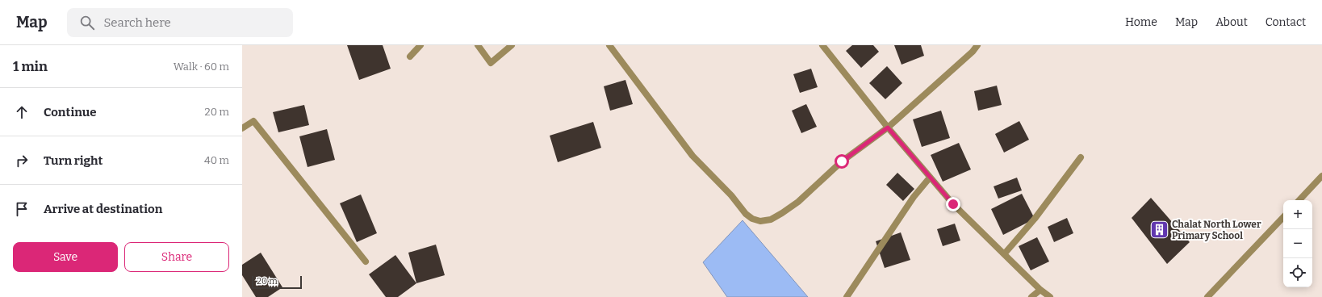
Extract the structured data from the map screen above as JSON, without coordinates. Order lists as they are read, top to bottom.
{
  "places": {
    "building": ["Chalat North Lower Primary School"]
  },
  "scale_bar": "20 m",
  "page": {
    "header": "Map",
    "search": "Search here",
    "nav": [
      "Home",
      "Map",
      "About",
      "Contact"
    ],
    "heading": ["1 min", "Walk · 60 m"],
    "list": [
      ["Continue", "20 m"],
      ["Turn right", "40 m"],
      "Arrive at destination"
    ],
    "map_buttons": ["+", "−"],
    "buttons": ["Save", "Share"],
    "scale": "20 m"
  }
}
